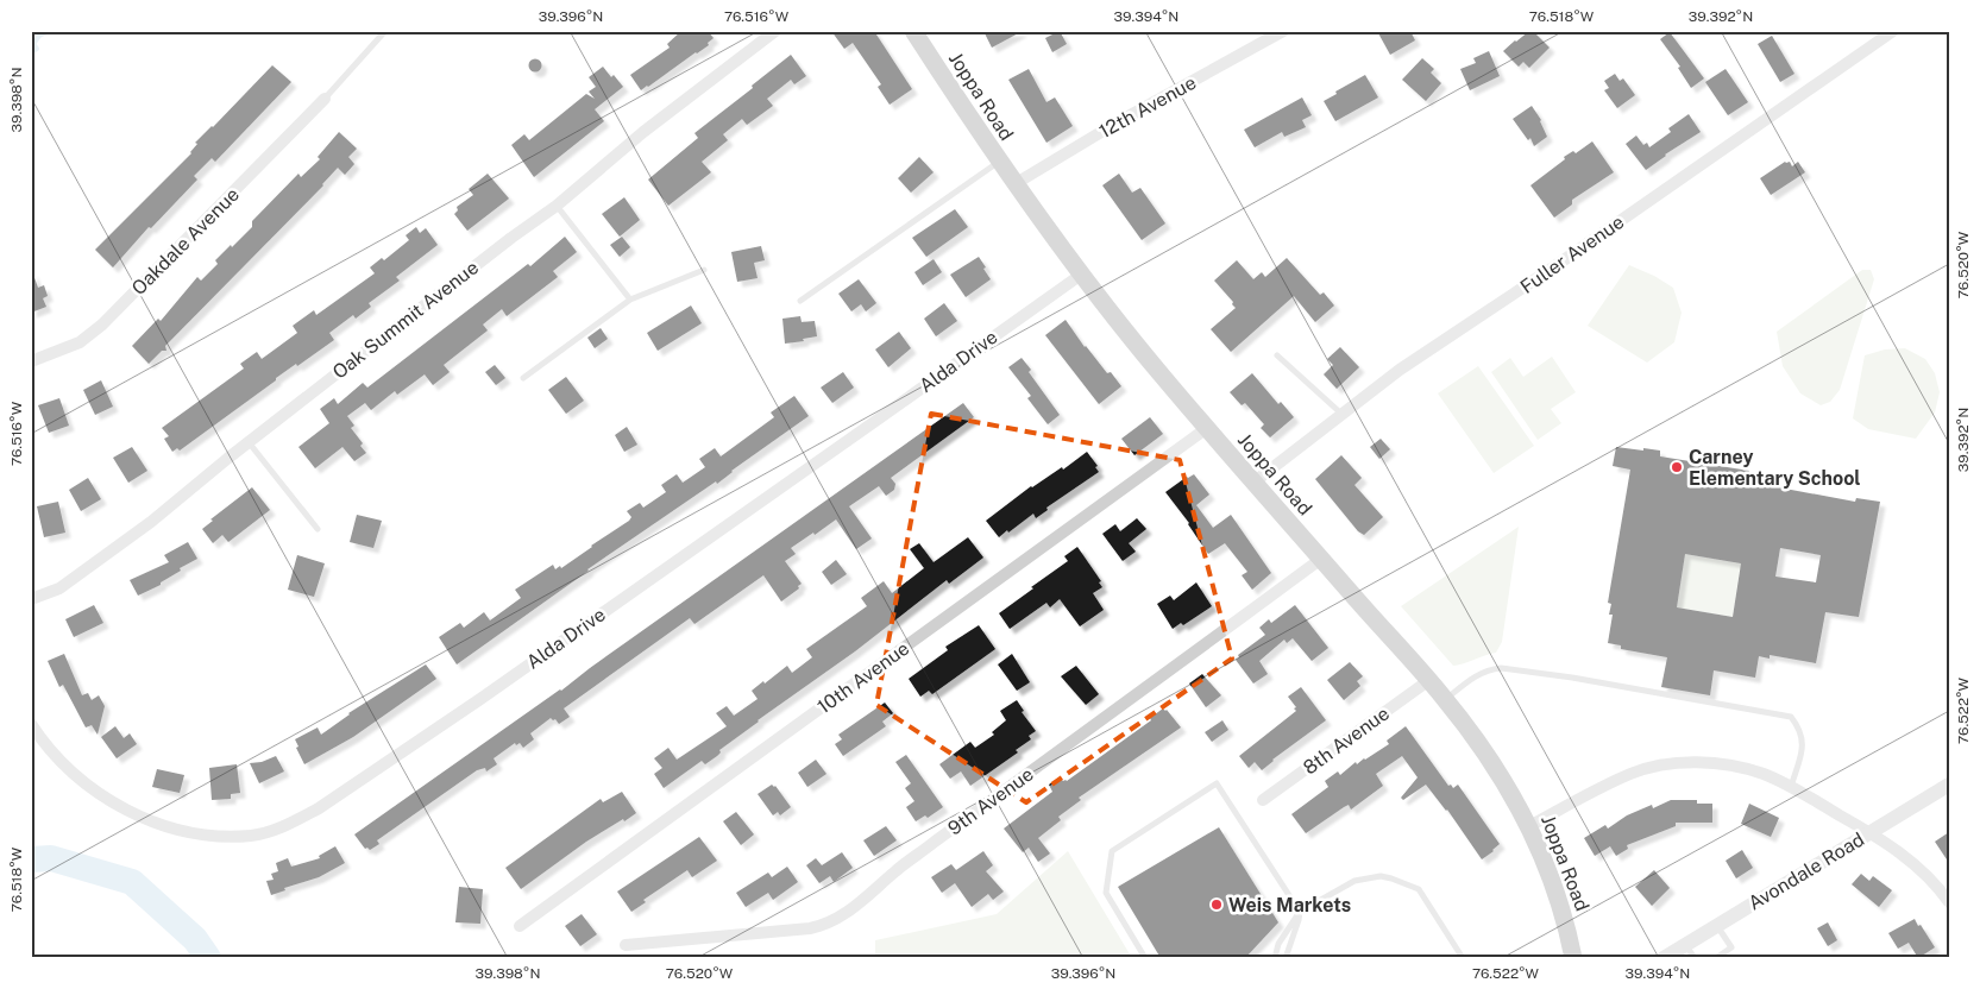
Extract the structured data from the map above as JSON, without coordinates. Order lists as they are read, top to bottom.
{
  "streets": {
    "main road": ["Joppa Road"],
    "street": [
      "12th Avenue",
      "Oakdale Avenue",
      "Fuller Avenue",
      "Oak Summit Avenue",
      "Alda Drive",
      "10th Avenue",
      "8th Avenue",
      "9th Avenue",
      "Avondale Road"
    ]
  },
  "crossings": [
    ["Joppa Road", "12th Avenue"],
    ["Joppa Road", "Fuller Avenue"],
    ["Joppa Road", "Alda Drive"],
    ["Joppa Road", "10th Avenue"],
    ["Joppa Road", "8th Avenue"],
    ["Joppa Road", "9th Avenue"]
  ],
  "places": ["Carney Elementary School", "Weis Markets"],
  "coordinates": [
    "39.396°N",
    "76.516°W",
    "39.394°N",
    "76.518°W",
    "39.392°N",
    "39.398°N",
    "76.520°W",
    "76.522°W"
  ]
}
